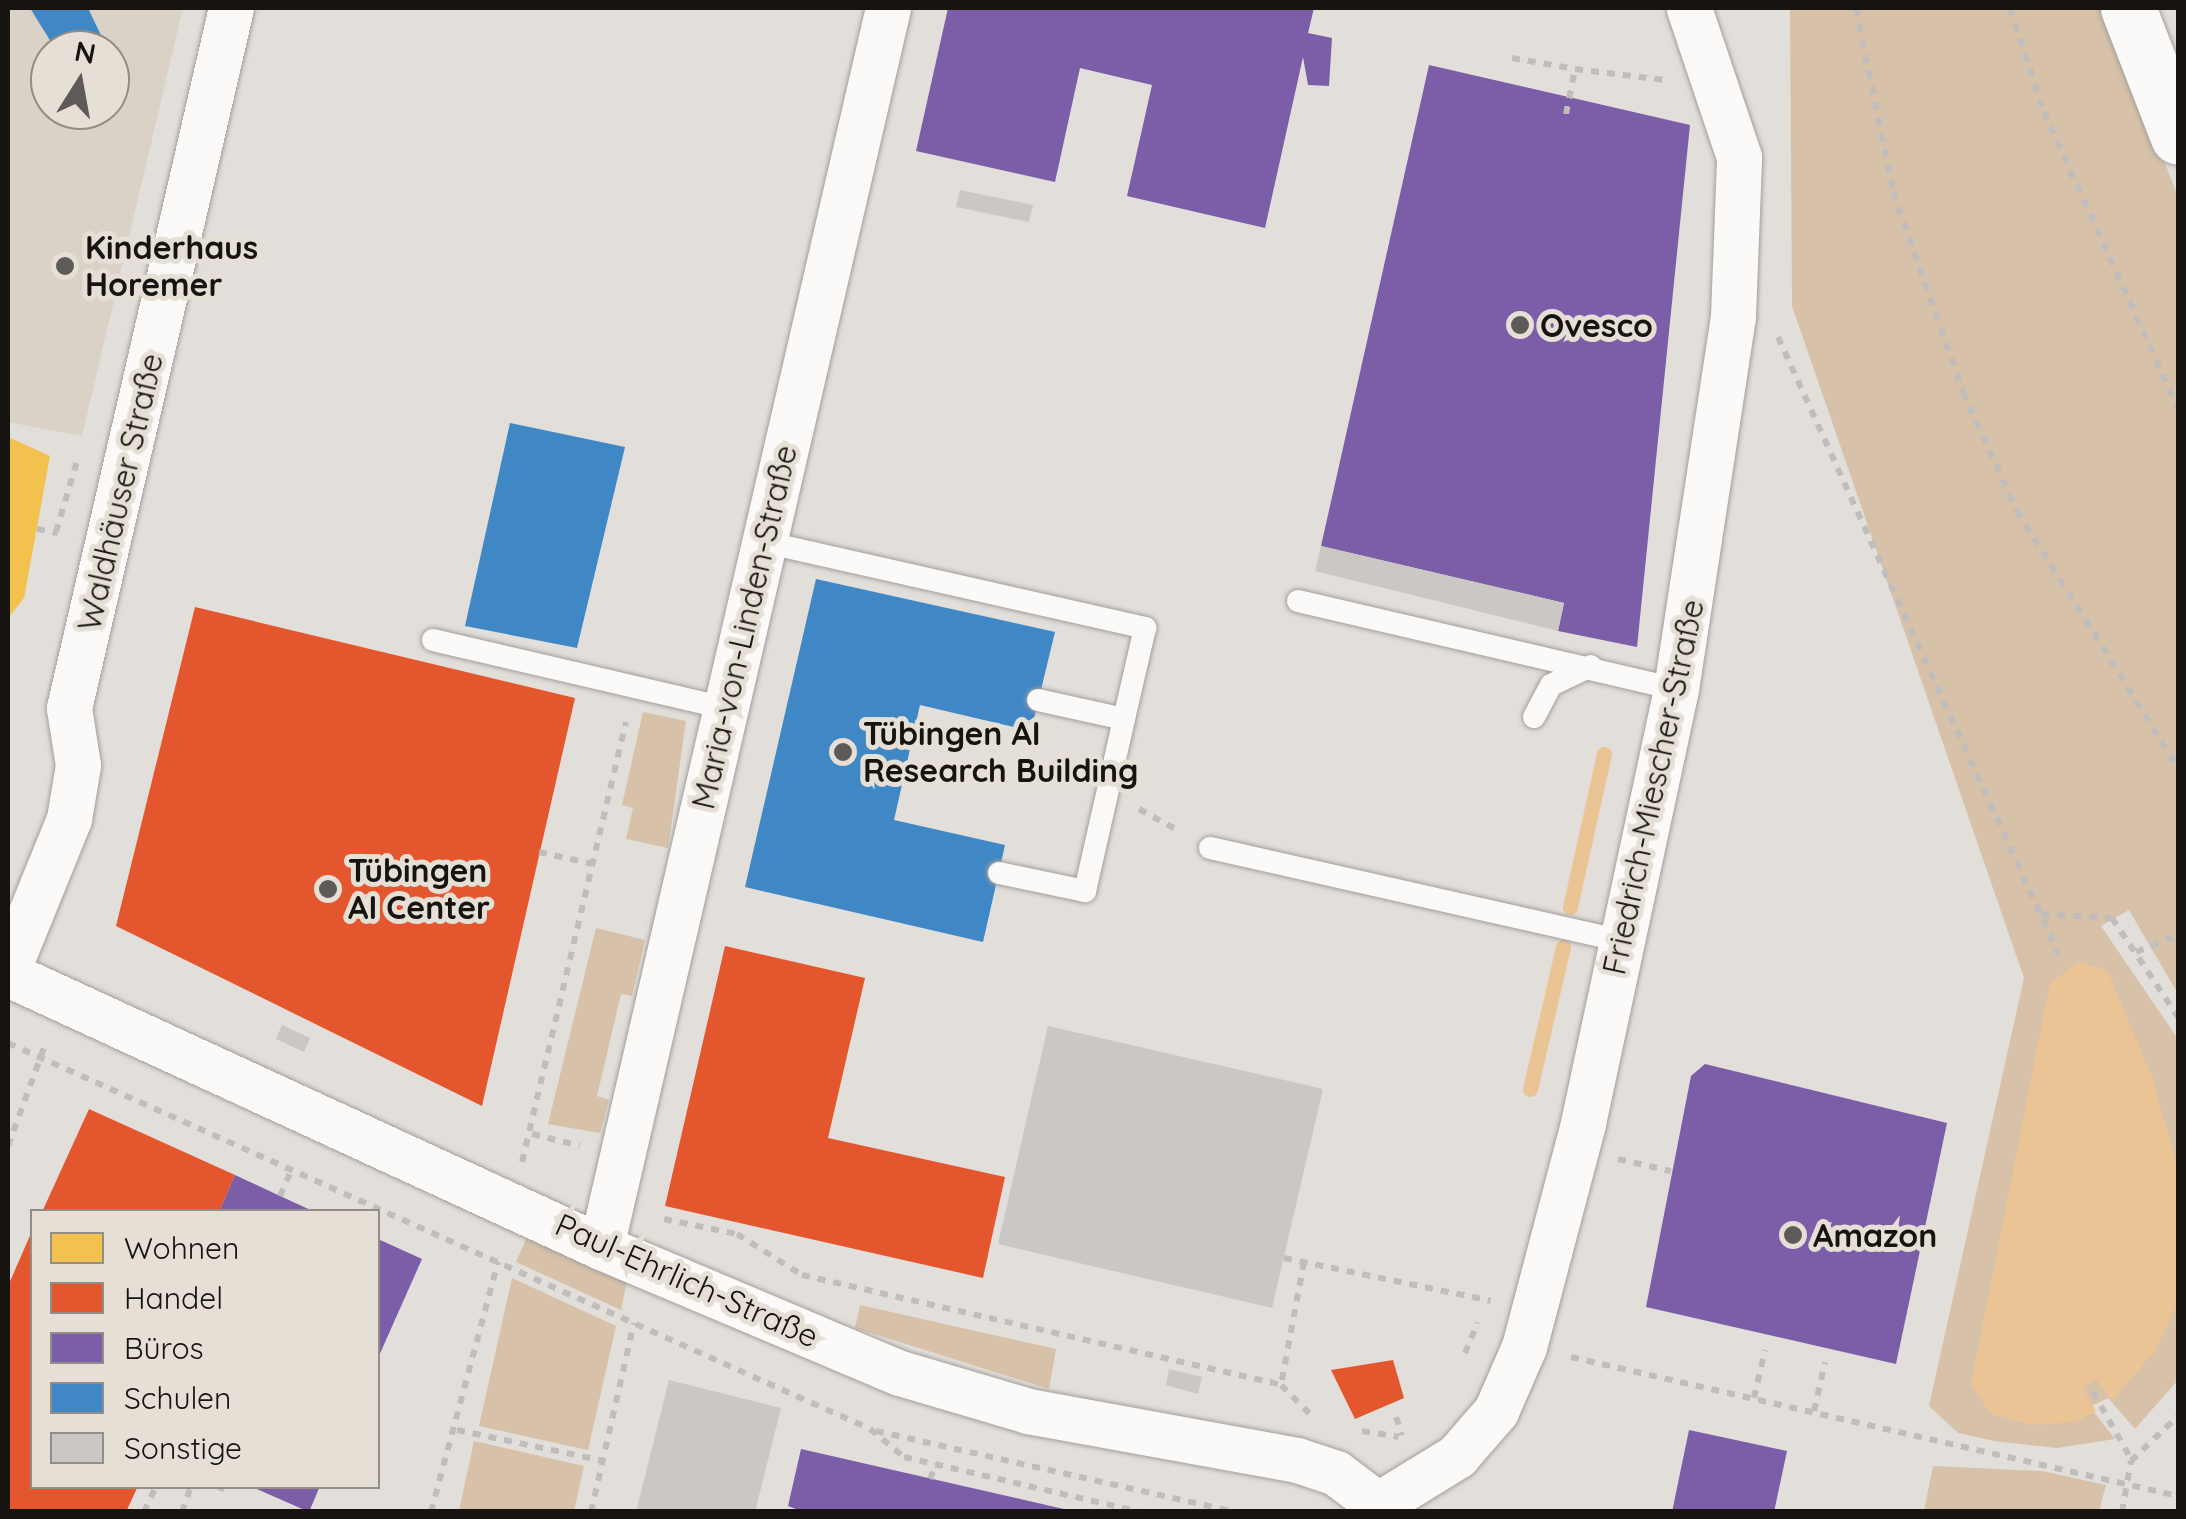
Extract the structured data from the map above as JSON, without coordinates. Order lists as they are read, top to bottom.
{
  "streets": {
    "street": [
      "Waldhäuser Straße",
      "Maria-von-Linden-Straße",
      "Friedrich-Miescher-Straße",
      "Paul-Ehrlich-Straße"
    ]
  },
  "crossings": [
    ["Waldhäuser Straße", "Paul-Ehrlich-Straße"],
    ["Maria-von-Linden-Straße", "Paul-Ehrlich-Straße"],
    ["Friedrich-Miescher-Straße", "Paul-Ehrlich-Straße"]
  ],
  "places": [
    "Kinderhaus Horemer",
    "Ovesco",
    "Tübingen AI Research Building",
    "Tübingen AI Center",
    "Amazon"
  ],
  "legend": [
    "Wohnen",
    "Handel",
    "Büros",
    "Schulen",
    "Sonstige"
  ],
  "north": "top"
}
